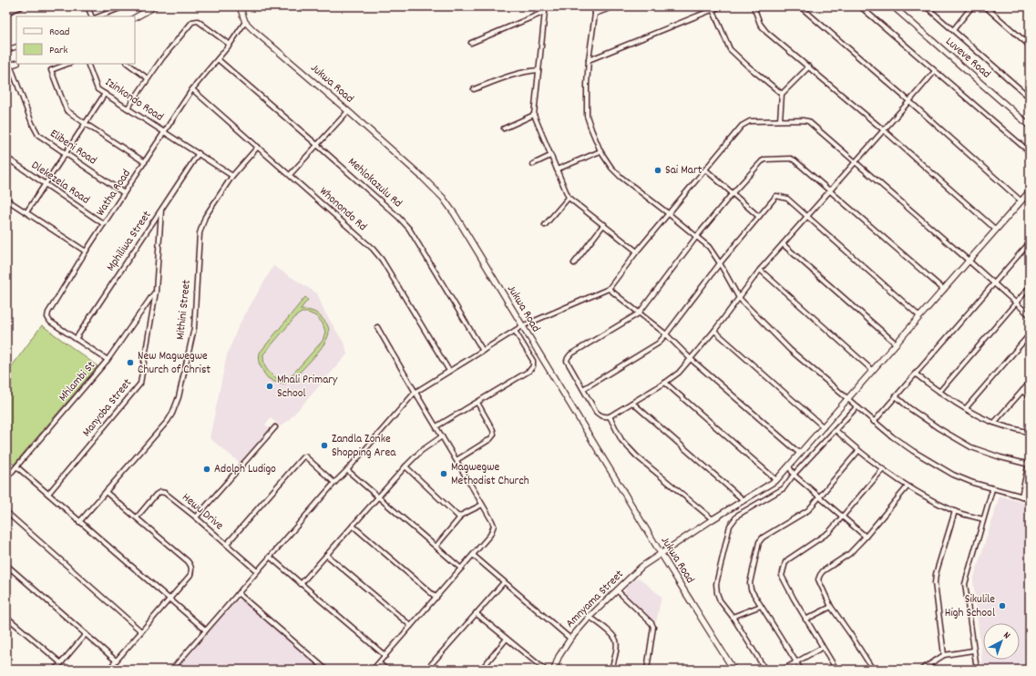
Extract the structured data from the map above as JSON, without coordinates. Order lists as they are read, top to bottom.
{
  "streets": {
    "street": [
      "Luveve Road",
      "Jukwa Road",
      "Izinkondo Road",
      "Elibeni Road",
      "Dlekezela Road",
      "Mehlokazulu Rd",
      "Watha Road",
      "Whonondo Rd",
      "Mphiliwa Street",
      "Mithini Street",
      "Mhlambi St",
      "Manyoba Street",
      "Hewu Drive",
      "Amnyama Street"
    ]
  },
  "crossings": [
    ["Jukwa Road", "Watha Road"],
    ["Jukwa Road", "Amnyama Street"],
    ["Izinkondo Road", "Watha Road"],
    ["Izinkondo Road", "Mphiliwa Street"],
    ["Izinkondo Road", "Mithini Street"],
    ["Elibeni Road", "Watha Road"],
    ["Dlekezela Road", "Watha Road"],
    ["Mehlokazulu Rd", "Watha Road"],
    ["Watha Road", "Whonondo Rd"],
    ["Watha Road", "Mphiliwa Street"],
    ["Watha Road", "Mhlambi St"],
    ["Whonondo Rd", "Mithini Street"],
    ["Mphiliwa Street", "Manyoba Street"],
    ["Mhlambi St", "Manyoba Street"]
  ],
  "places": [
    "Sai Mart",
    "New Magwegwe Church of Christ",
    "Mhali Primary School",
    "Zandla Zonke Shopping Area",
    "Adolph Ludigo",
    "Magwegwe Methodist Church",
    "Sikulile High School"
  ],
  "legend": ["Road", "Park"],
  "north": "top right"
}
